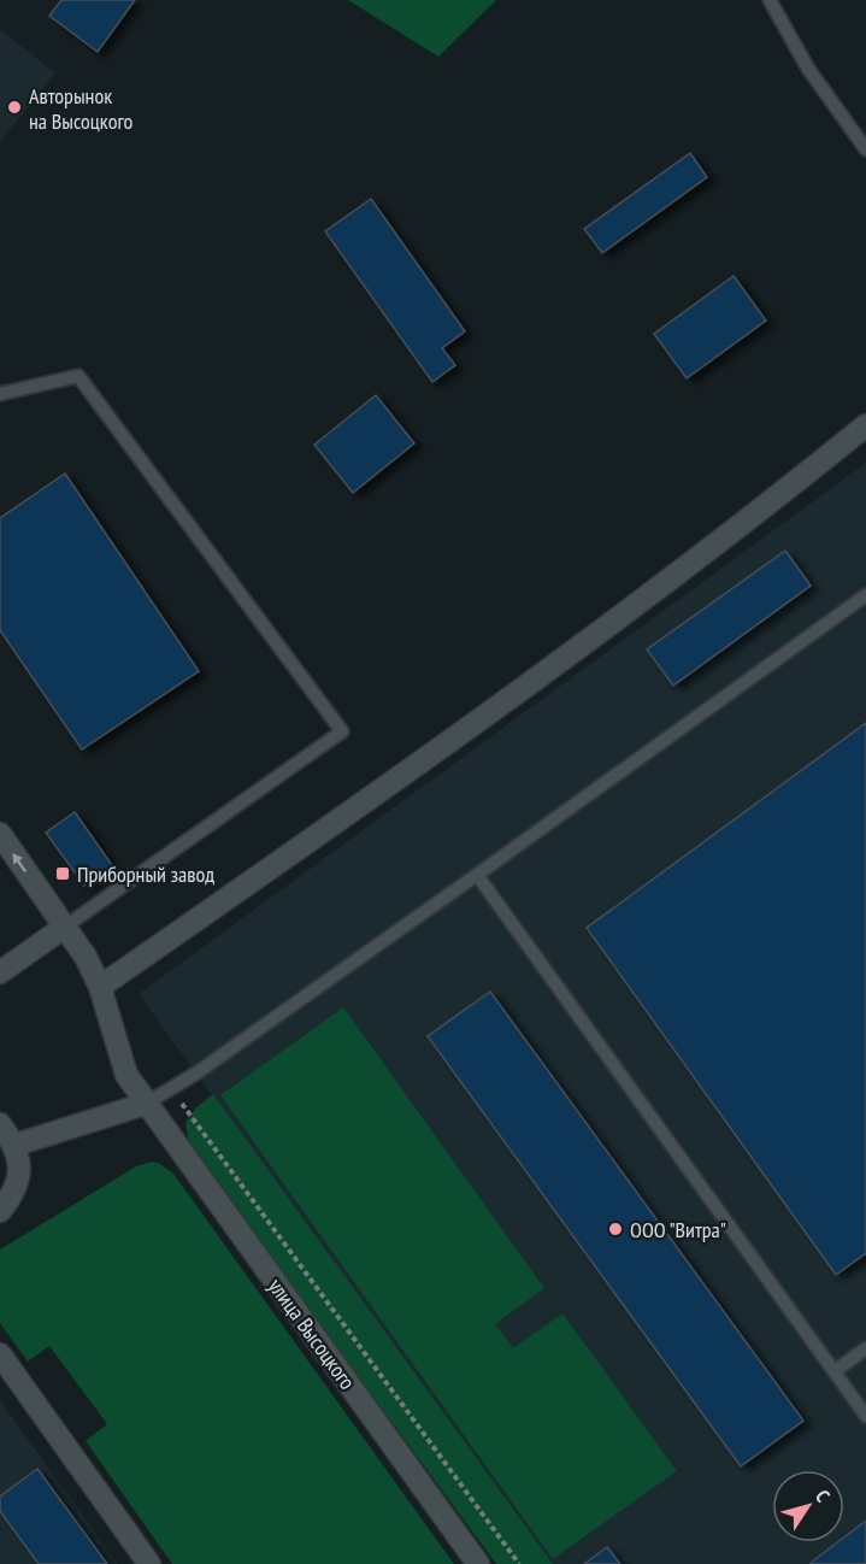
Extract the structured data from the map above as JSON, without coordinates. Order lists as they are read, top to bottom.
{
  "streets": {
    "street": ["улица Высоцкого"]
  },
  "places": {
    "other": ["Авторынок на Высоцкого", "ООО \"Витра\""],
    "transit": ["Приборный завод"]
  },
  "north": "top right"
}
